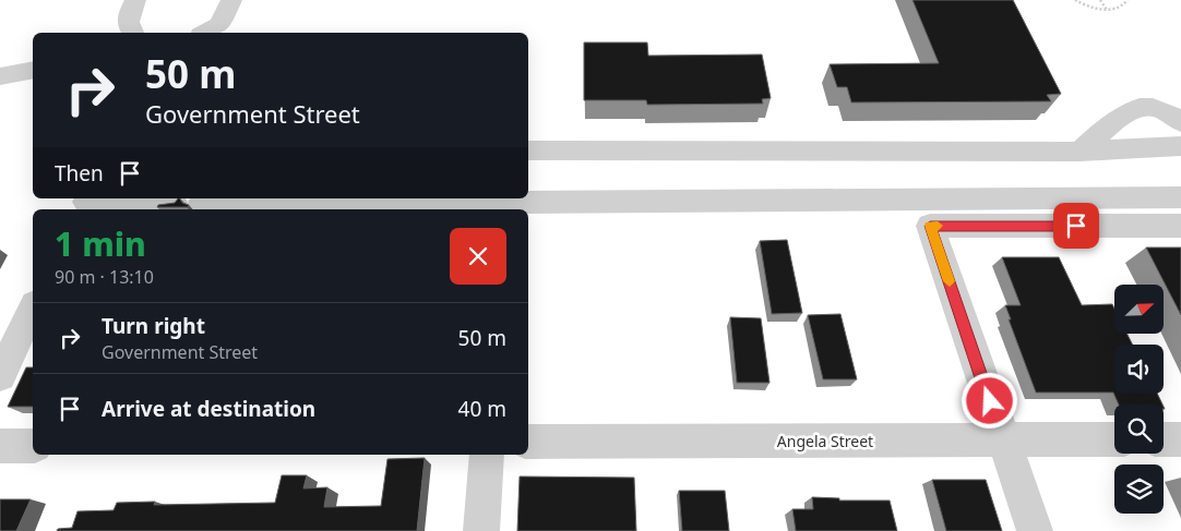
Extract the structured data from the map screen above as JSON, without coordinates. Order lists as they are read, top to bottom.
{
  "streets": {
    "street": ["Angela Street"]
  },
  "north": "top right",
  "page": {
    "turn": ["50 m", "Government Street"],
    "then": "Then",
    "heading": ["1 min", "90 m · 13:10"],
    "list": [
      {
        "name": "Turn right",
        "note": "Government Street",
        "value": "50 m"
      },
      {
        "name": "Arrive at destination",
        "value": "40 m"
      }
    ]
  }
}
